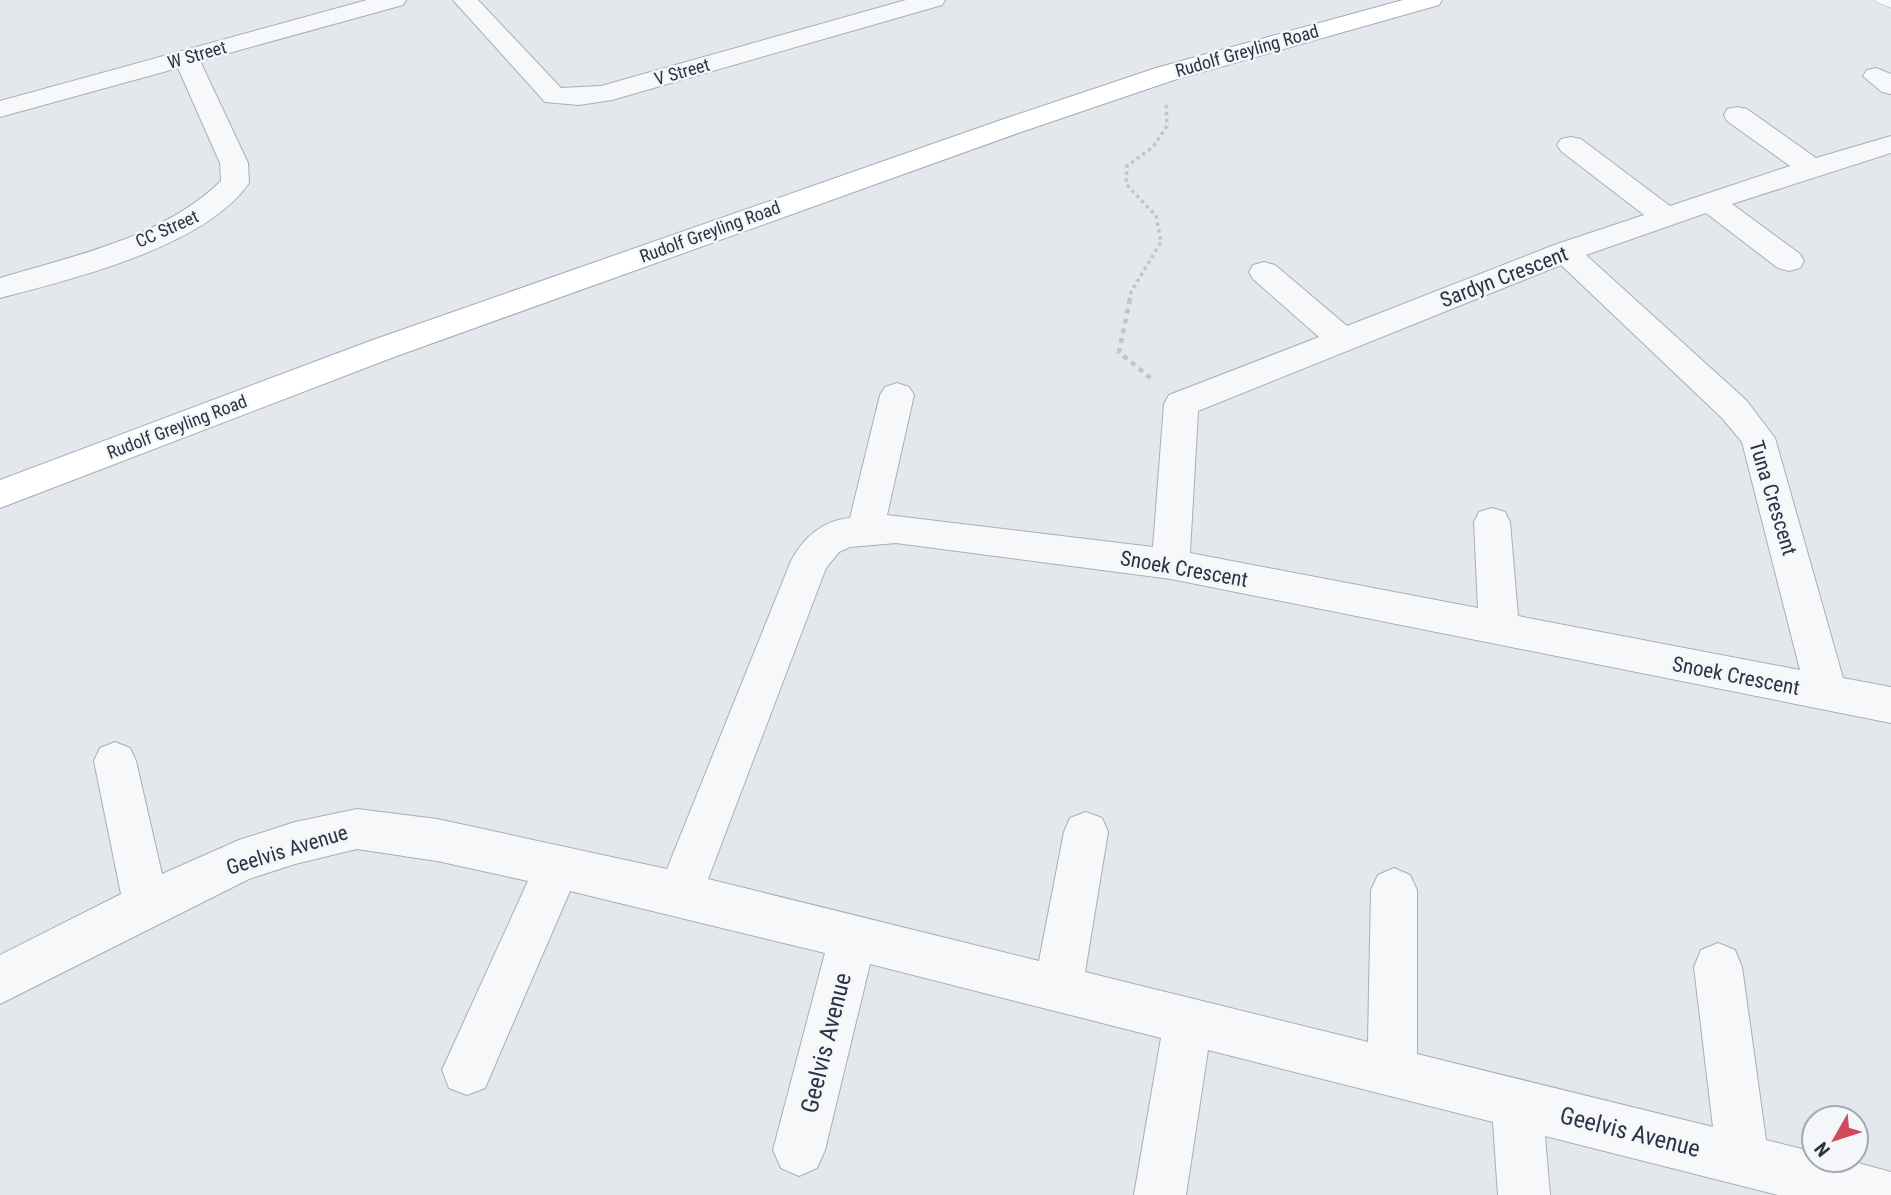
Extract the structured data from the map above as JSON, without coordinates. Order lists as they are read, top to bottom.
{
  "streets": {
    "main road": ["Rudolf Greyling Road"],
    "street": [
      "W Street",
      "V Street",
      "CC Street",
      "Sardyn Crescent",
      "Tuna Crescent",
      "Snoek Crescent",
      "Geelvis Avenue"
    ]
  },
  "crossings": [
    ["W Street", "CC Street"],
    ["Sardyn Crescent", "Tuna Crescent"],
    ["Tuna Crescent", "Snoek Crescent"],
    ["Snoek Crescent", "Geelvis Avenue"]
  ],
  "north": "bottom left"
}
